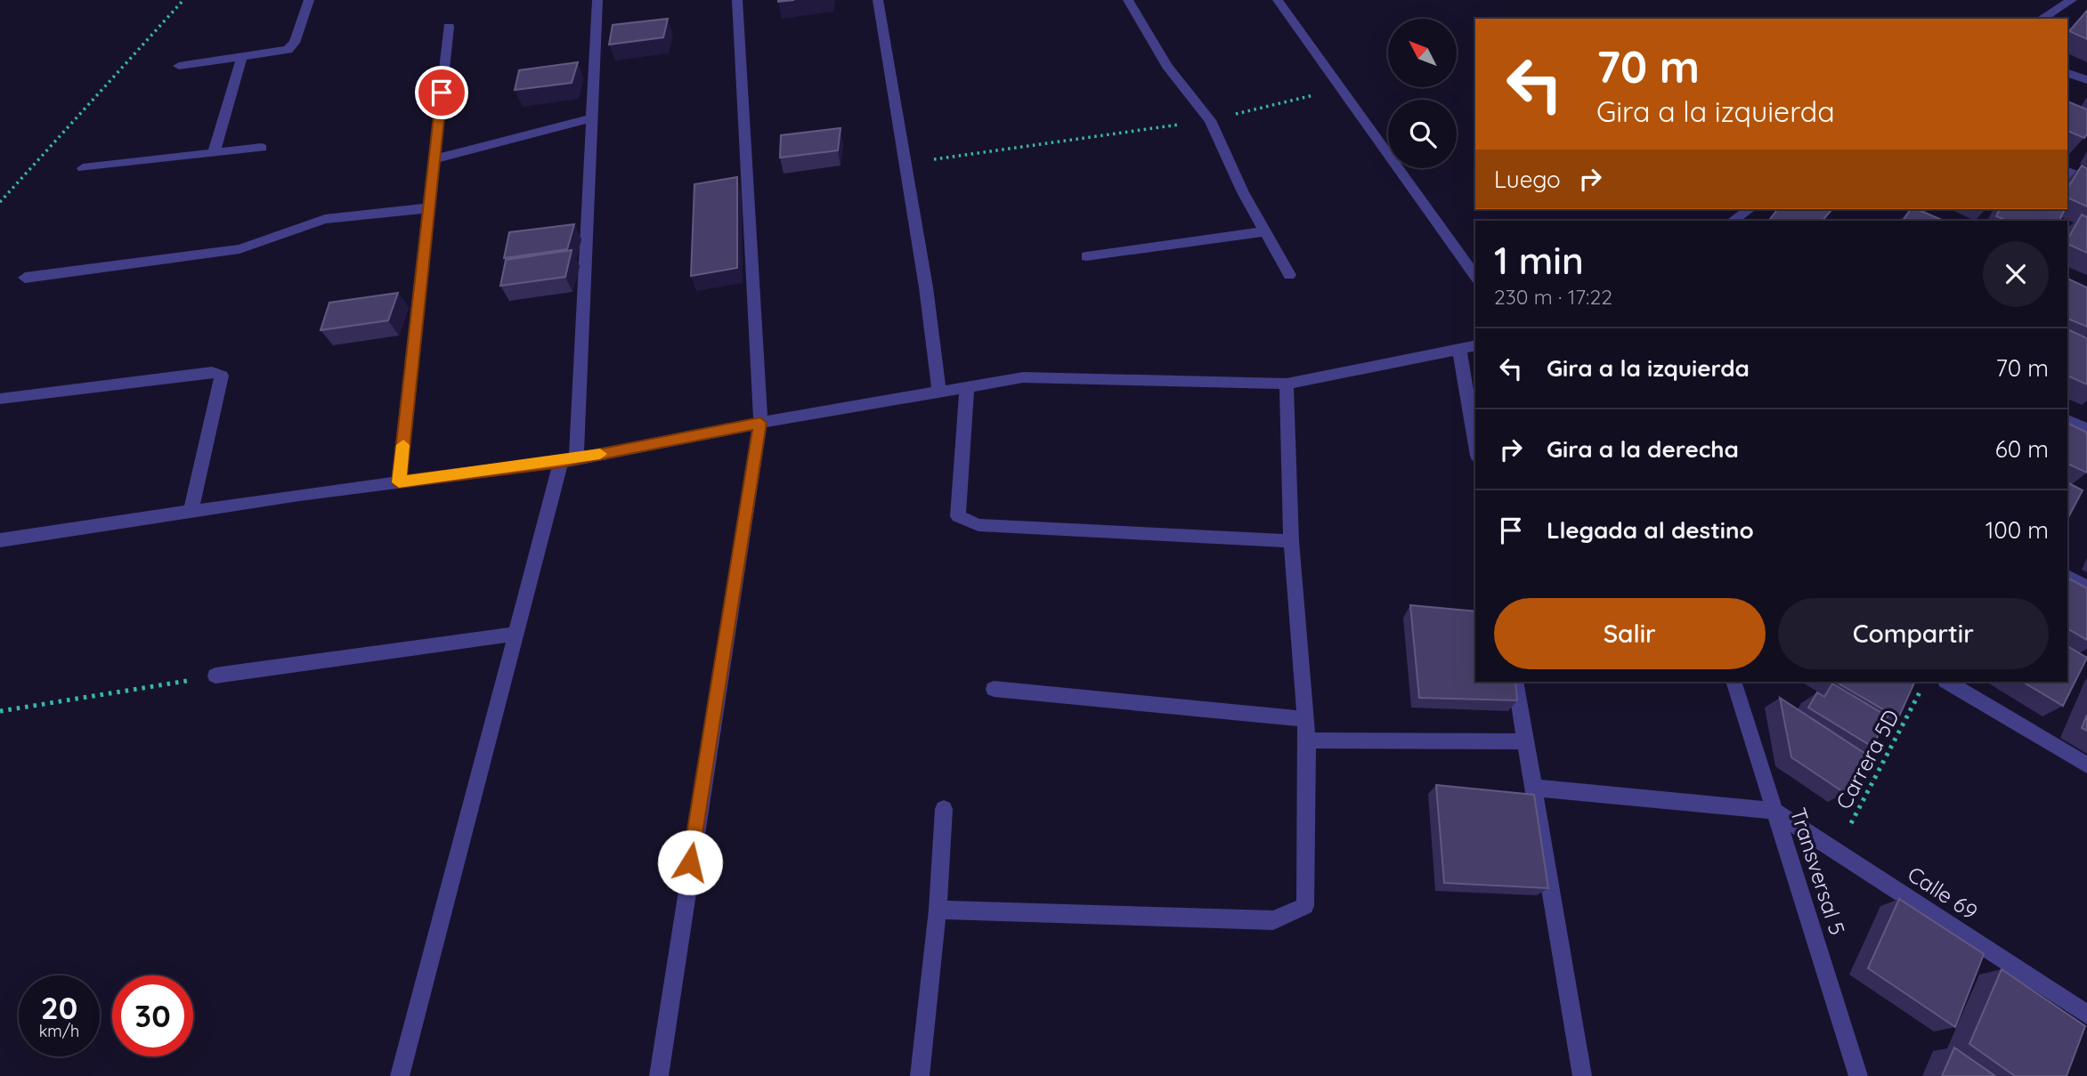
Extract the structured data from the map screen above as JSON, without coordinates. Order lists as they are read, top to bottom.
{
  "streets": {
    "street": ["Transversal 5", "Calle 69"],
    "path": ["Carrera 5D"]
  },
  "crossings": [
    ["Carrera 5D", "Calle 69"],
    ["Transversal 5", "Calle 69"]
  ],
  "north": "top left",
  "page": {
    "turn": ["70 m", "Gira a la izquierda"],
    "then": "Luego",
    "heading": ["1 min", "230 m · 17:22"],
    "list": [
      {
        "name": "Gira a la izquierda",
        "value": "70 m"
      },
      {
        "name": "Gira a la derecha",
        "value": "60 m"
      },
      {
        "name": "Llegada al destino",
        "value": "100 m"
      }
    ],
    "buttons": ["Salir", "Compartir"],
    "speed": "20 km/h",
    "limit": "30"
  }
}
